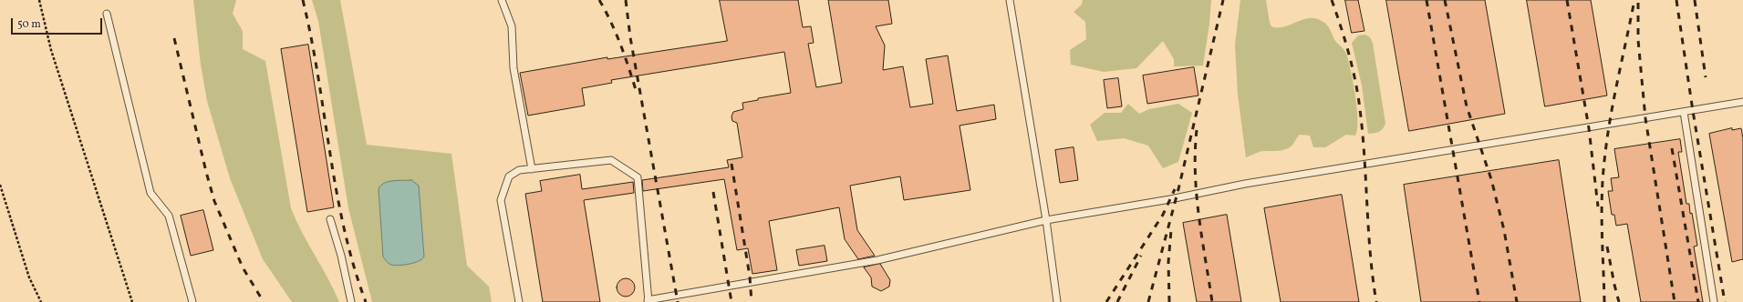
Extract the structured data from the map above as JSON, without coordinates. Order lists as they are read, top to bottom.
{
  "scale_bar": "50 m"
}
